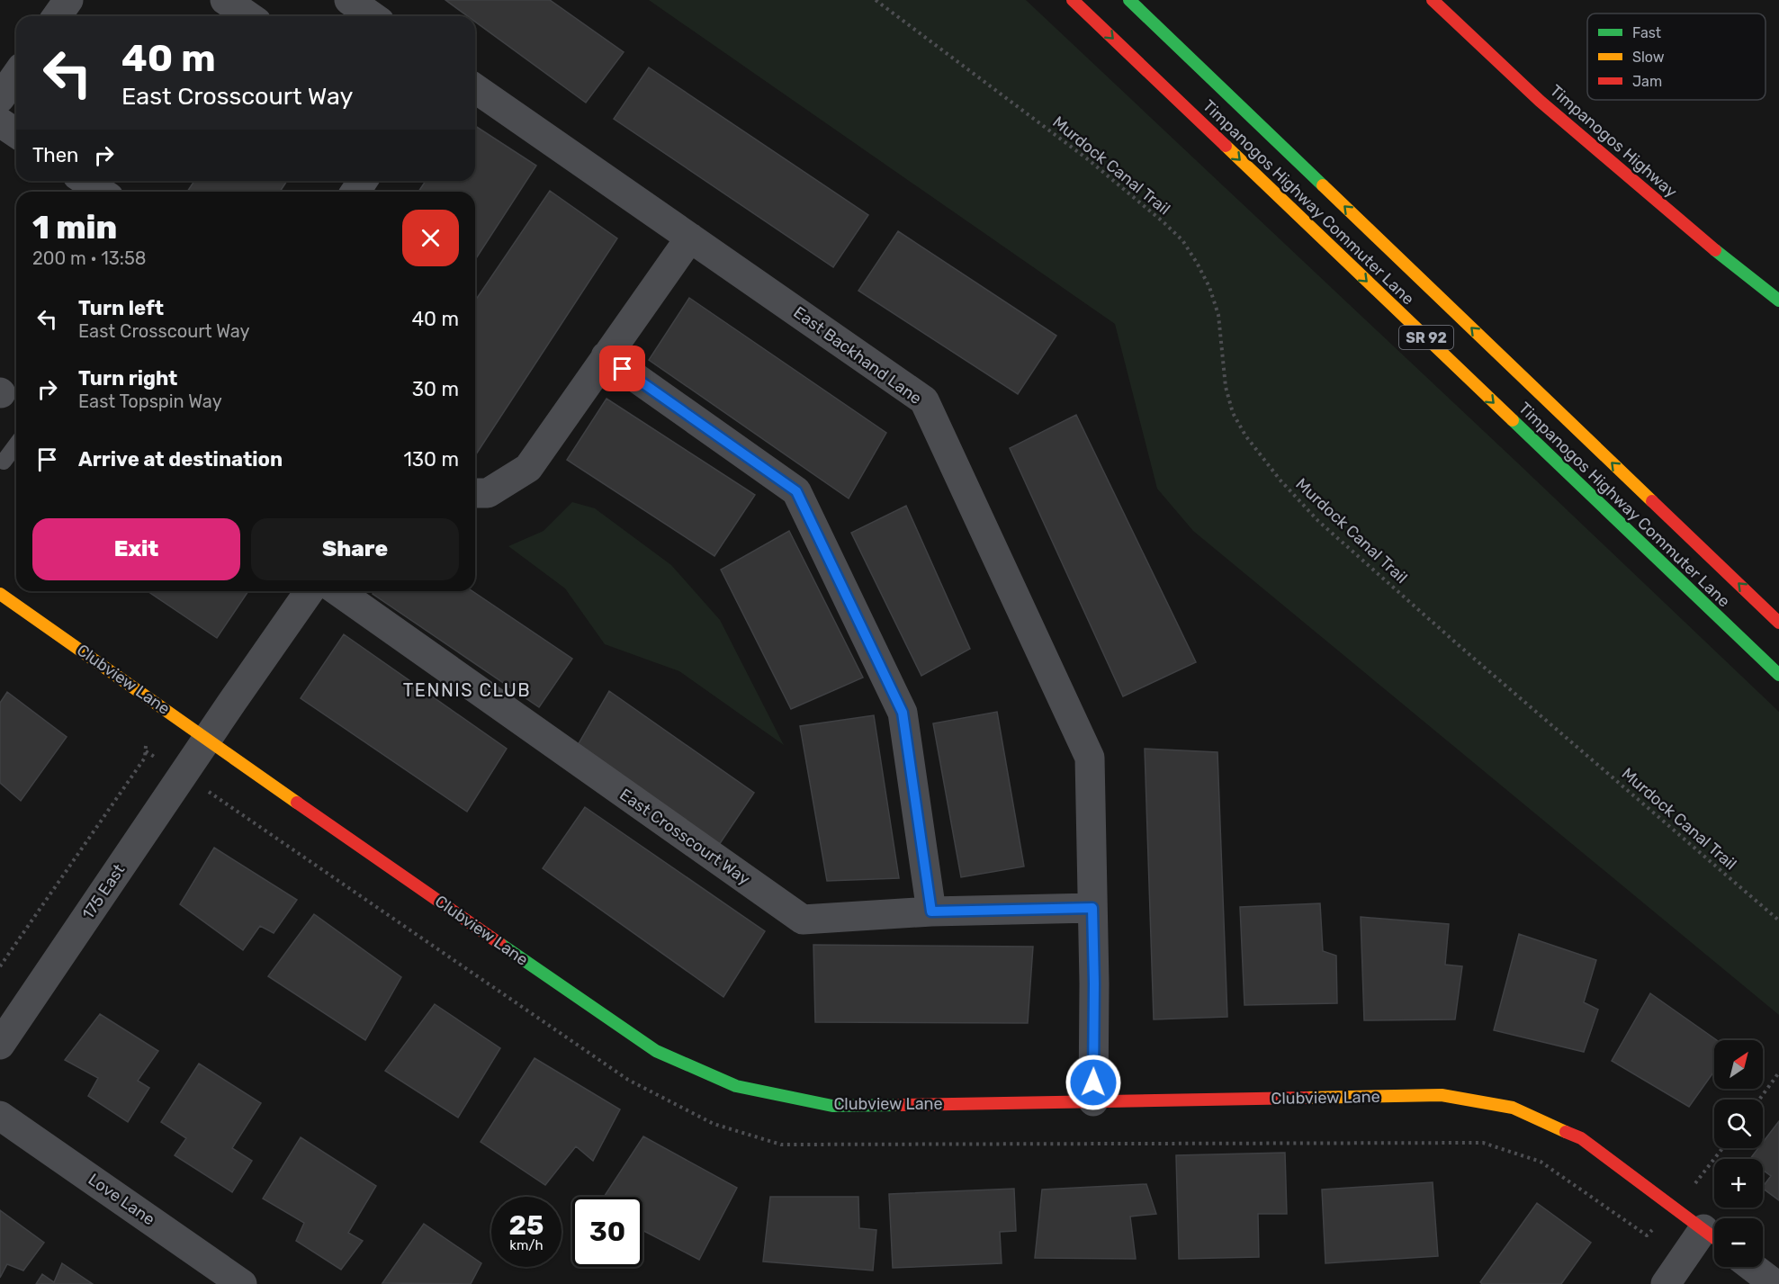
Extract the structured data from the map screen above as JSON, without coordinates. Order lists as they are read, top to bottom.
{
  "streets": {
    "main road": [
      "Timpanogos Highway",
      "Timpanogos Highway Commuter Lane",
      "SR 92",
      "Clubview Lane"
    ],
    "street": [
      "East Backhand Lane",
      "East Crosscourt Way",
      "175 East",
      "Love Lane"
    ],
    "path": ["Murdock Canal Trail"]
  },
  "crossings": [
    ["East Backhand Lane", "East Crosscourt Way"],
    ["Clubview Lane", "175 East"]
  ],
  "districts": ["TENNIS CLUB"],
  "legend": ["Fast", "Slow", "Jam"],
  "north": "top right",
  "page": {
    "turn": ["40 m", "East Crosscourt Way"],
    "then": "Then",
    "heading": ["1 min", "200 m · 13:58"],
    "list": [
      {
        "name": "Turn left",
        "note": "East Crosscourt Way",
        "value": "40 m"
      },
      {
        "name": "Turn right",
        "note": "East Topspin Way",
        "value": "30 m"
      },
      {
        "name": "Arrive at destination",
        "value": "130 m"
      }
    ],
    "buttons": ["Exit", "Share"],
    "map_buttons": ["+", "−"],
    "speed": "25 km/h",
    "limit": "30"
  }
}
